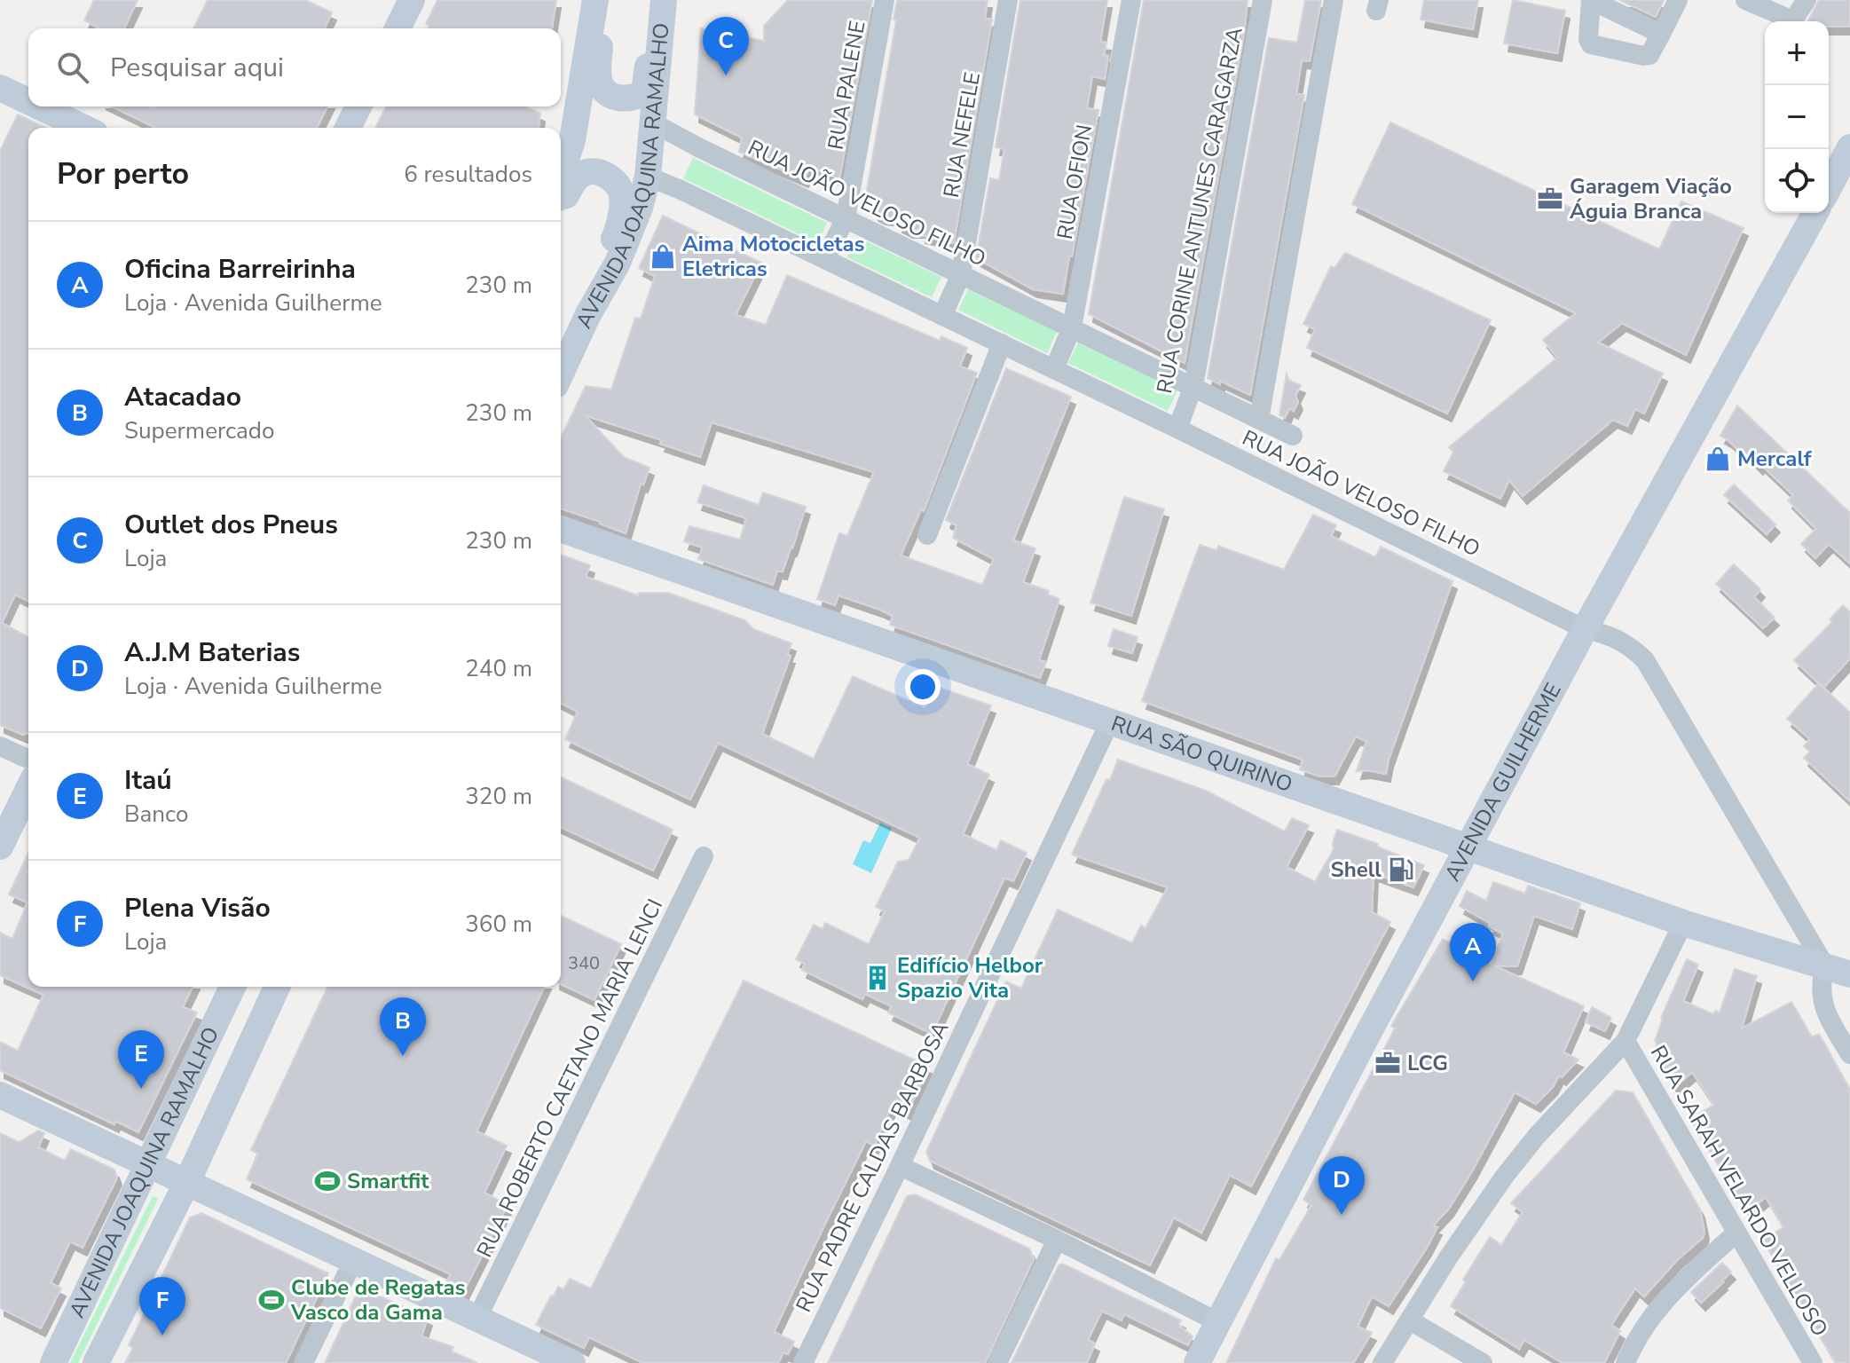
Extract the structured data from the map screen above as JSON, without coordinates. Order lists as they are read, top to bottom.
{
  "streets": {
    "street": [
      "RUA PALENE",
      "RUA NEFELE",
      "AVENIDA JOAQUINA RAMALHO",
      "RUA OFION",
      "RUA JOÃO VELOSO FILHO",
      "RUA CORINE ANTUNES CARAGARZA",
      "RUA SÃO QUIRINO",
      "AVENIDA GUILHERME",
      "RUA ROBERTO CAETANO MARIA LENCI",
      "RUA PADRE CALDAS BARBOSA",
      "RUA SARAH VELARDO VELLOSO"
    ]
  },
  "crossings": [
    ["RUA PALENE", "RUA JOÃO VELOSO FILHO"],
    ["RUA NEFELE", "RUA JOÃO VELOSO FILHO"],
    ["AVENIDA JOAQUINA RAMALHO", "RUA JOÃO VELOSO FILHO"],
    ["RUA OFION", "RUA JOÃO VELOSO FILHO"],
    ["RUA JOÃO VELOSO FILHO", "RUA CORINE ANTUNES CARAGARZA"],
    ["RUA JOÃO VELOSO FILHO", "RUA SÃO QUIRINO"],
    ["RUA JOÃO VELOSO FILHO", "AVENIDA GUILHERME"],
    ["RUA SÃO QUIRINO", "AVENIDA GUILHERME"],
    ["RUA SÃO QUIRINO", "RUA PADRE CALDAS BARBOSA"]
  ],
  "places": {
    "office": ["Garagem Viação Águia Branca", "LCG"],
    "shop": ["Aima Motocicletas Eletricas", "Mercalf"],
    "fuel station": ["Shell"],
    "building": ["Edifício Helbor Spazio Vita"],
    "sports": ["Smartfit", "Clube de Regatas Vasco da Gama"]
  },
  "house_numbers": ["340"],
  "page": {
    "pins": [
      "C",
      "A",
      "B",
      "E",
      "D",
      "F"
    ],
    "map_buttons": ["+", "−"],
    "search": "Pesquisar aqui",
    "heading": ["Por perto", "6 resultados"],
    "list": [
      {
        "mark": "A",
        "name": "Oficina Barreirinha",
        "note": "Loja · Avenida Guilherme",
        "value": "230 m"
      },
      {
        "mark": "B",
        "name": "Atacadao",
        "note": "Supermercado",
        "value": "230 m"
      },
      {
        "mark": "C",
        "name": "Outlet dos Pneus",
        "note": "Loja",
        "value": "230 m"
      },
      {
        "mark": "D",
        "name": "A.J.M Baterias",
        "note": "Loja · Avenida Guilherme",
        "value": "240 m"
      },
      {
        "mark": "E",
        "name": "Itaú",
        "note": "Banco",
        "value": "320 m"
      },
      {
        "mark": "F",
        "name": "Plena Visão",
        "note": "Loja",
        "value": "360 m"
      }
    ]
  }
}
